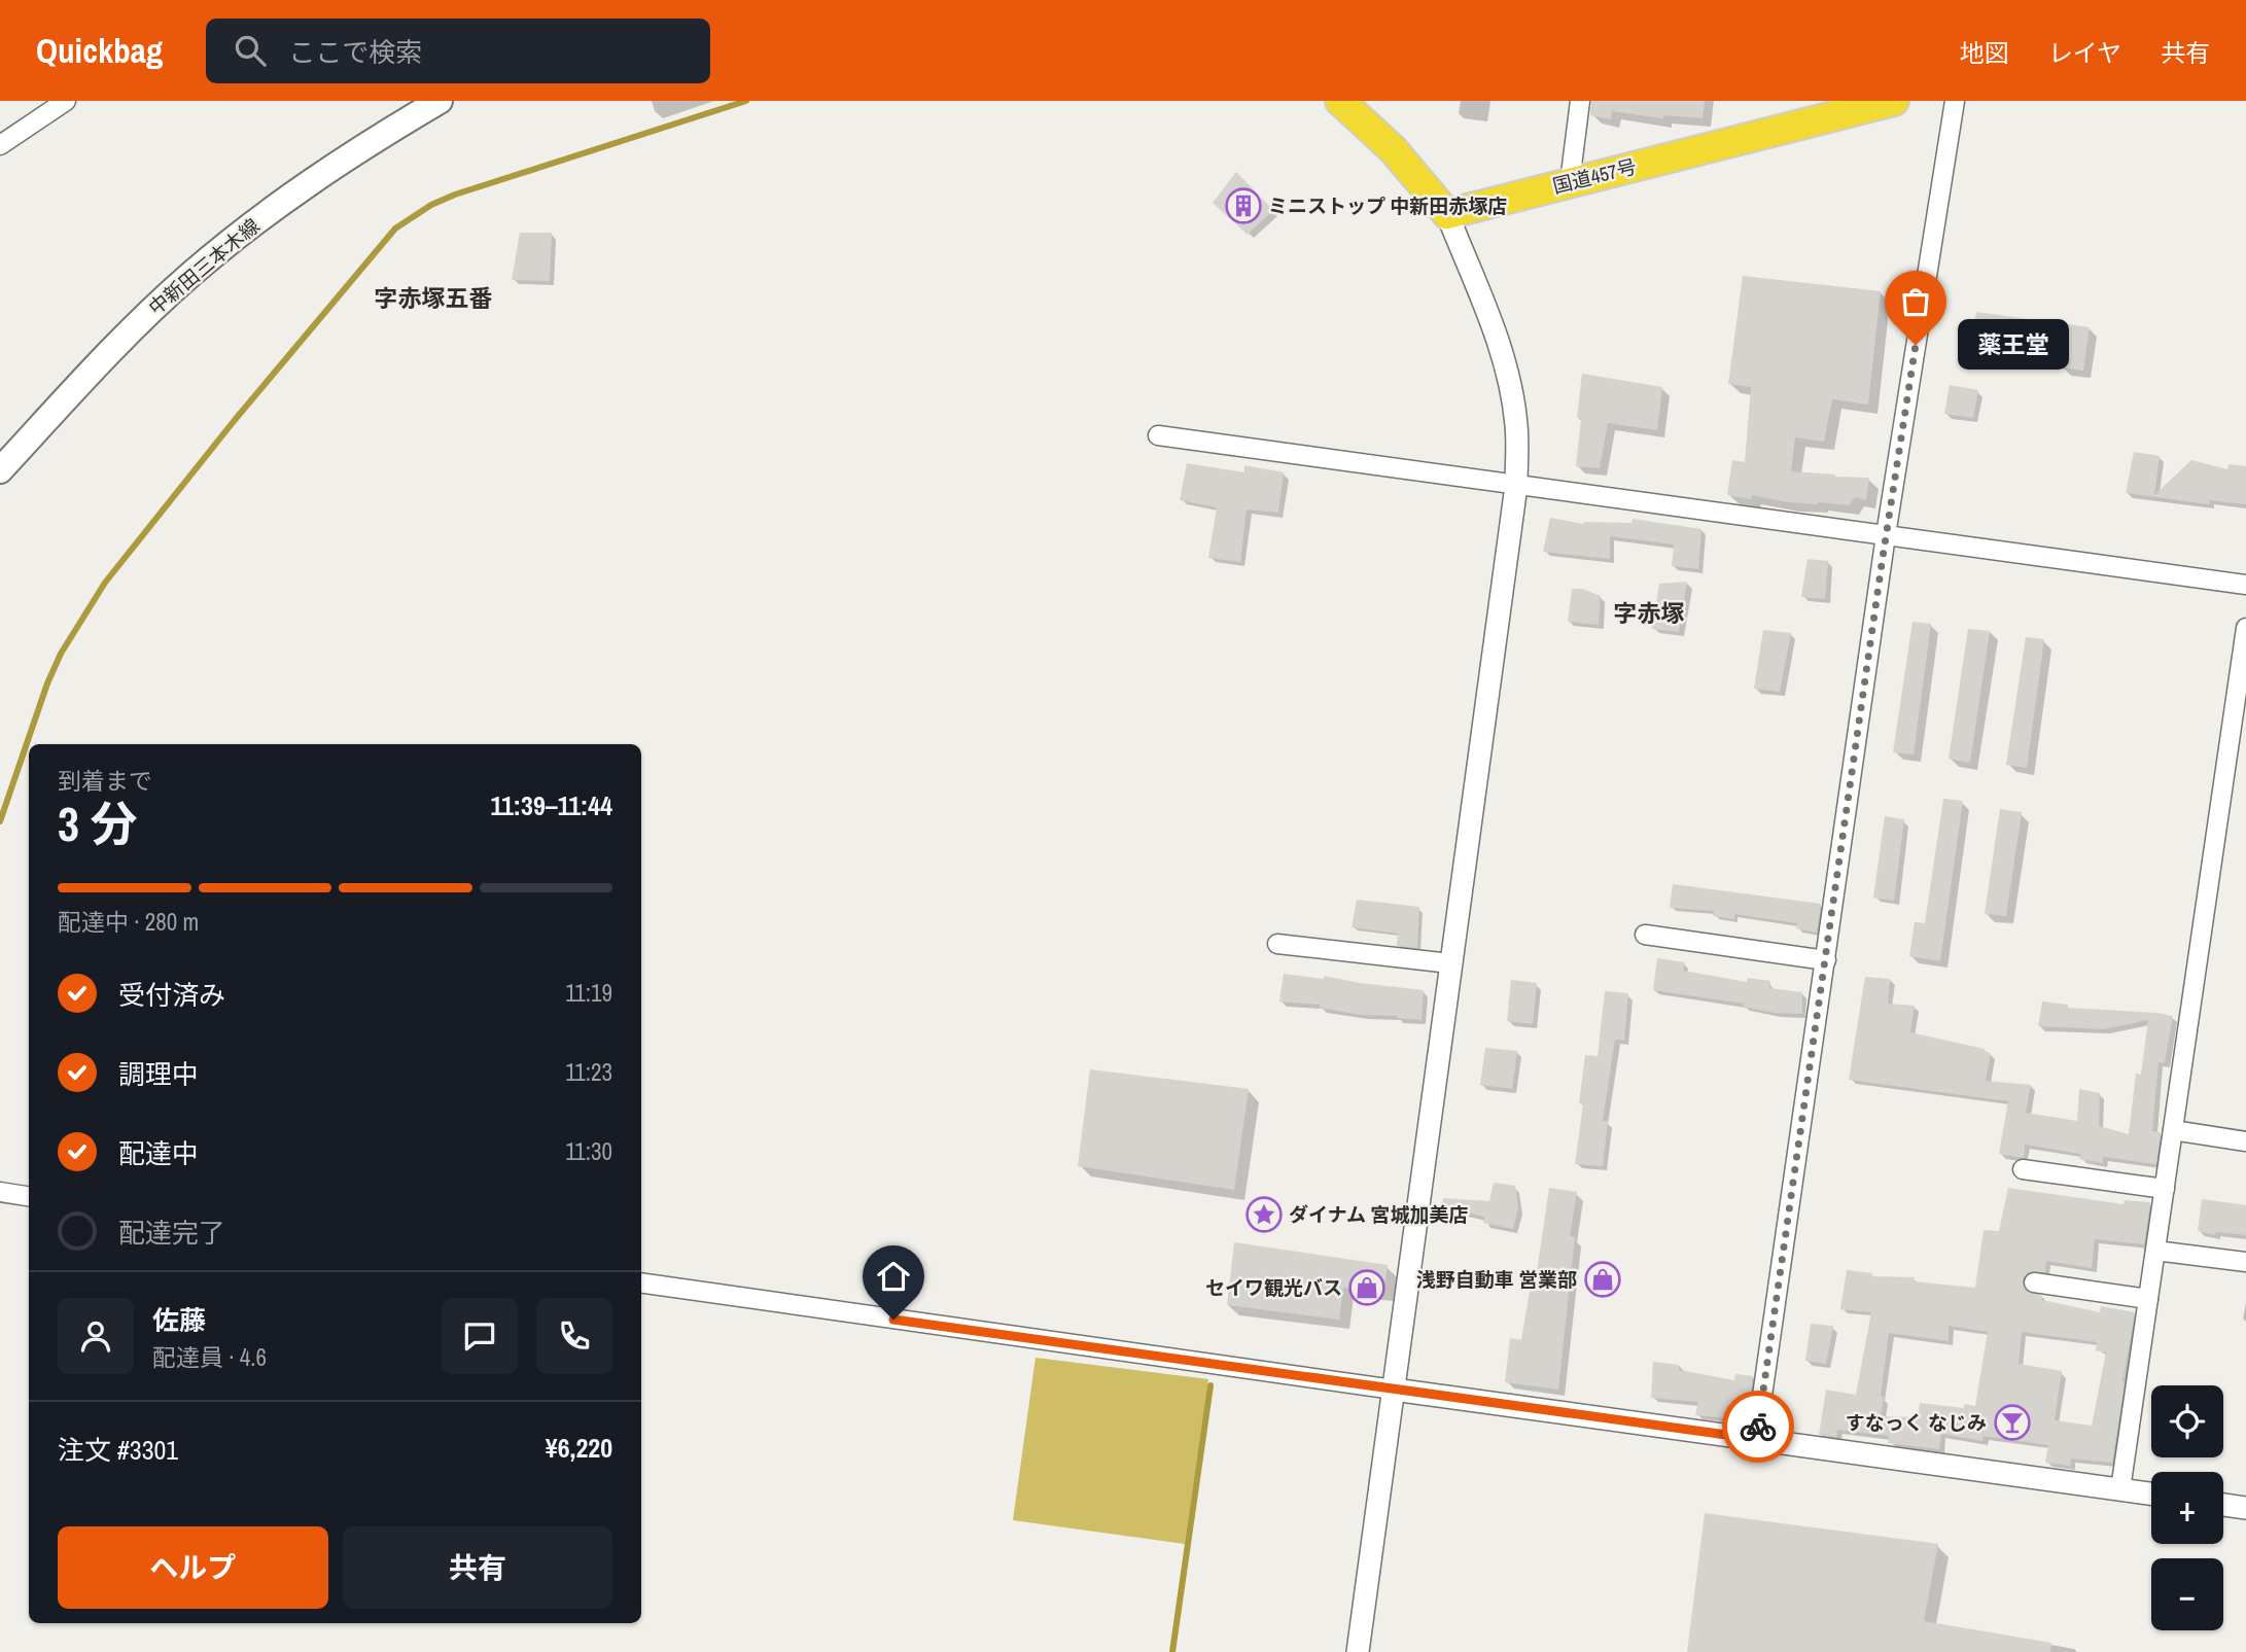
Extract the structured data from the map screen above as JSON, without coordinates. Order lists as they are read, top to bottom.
{
  "streets": {
    "highway": ["国道457号"],
    "main road": ["中新田三本木線"]
  },
  "districts": ["字赤塚五番", "字赤塚"],
  "places": {
    "building": ["ミニストップ 中新田赤塚店"],
    "other": ["薬王堂"],
    "place": ["ダイナム 宮城加美店"],
    "shop": ["浅野自動車 営業部", "セイワ観光バス"],
    "bar": ["すなっく なじみ"]
  },
  "page": {
    "header": "Quickbag",
    "search": "ここで検索",
    "nav": ["地図", "レイヤ", "共有"],
    "bubble": "薬王堂",
    "heading": ["3 分", "到着まで", "11:39–11:44"],
    "panel": [
      "佐藤",
      "配達員 · 4.6",
      "注文 #3301",
      "¥6,220"
    ],
    "bar": "配達中 · 280 m",
    "list": [
      ["受付済み", "11:19"],
      ["調理中", "11:23"],
      ["配達中", "11:30"],
      "配達完了"
    ],
    "map_buttons": ["+", "−"],
    "buttons": ["ヘルプ", "共有"]
  }
}
